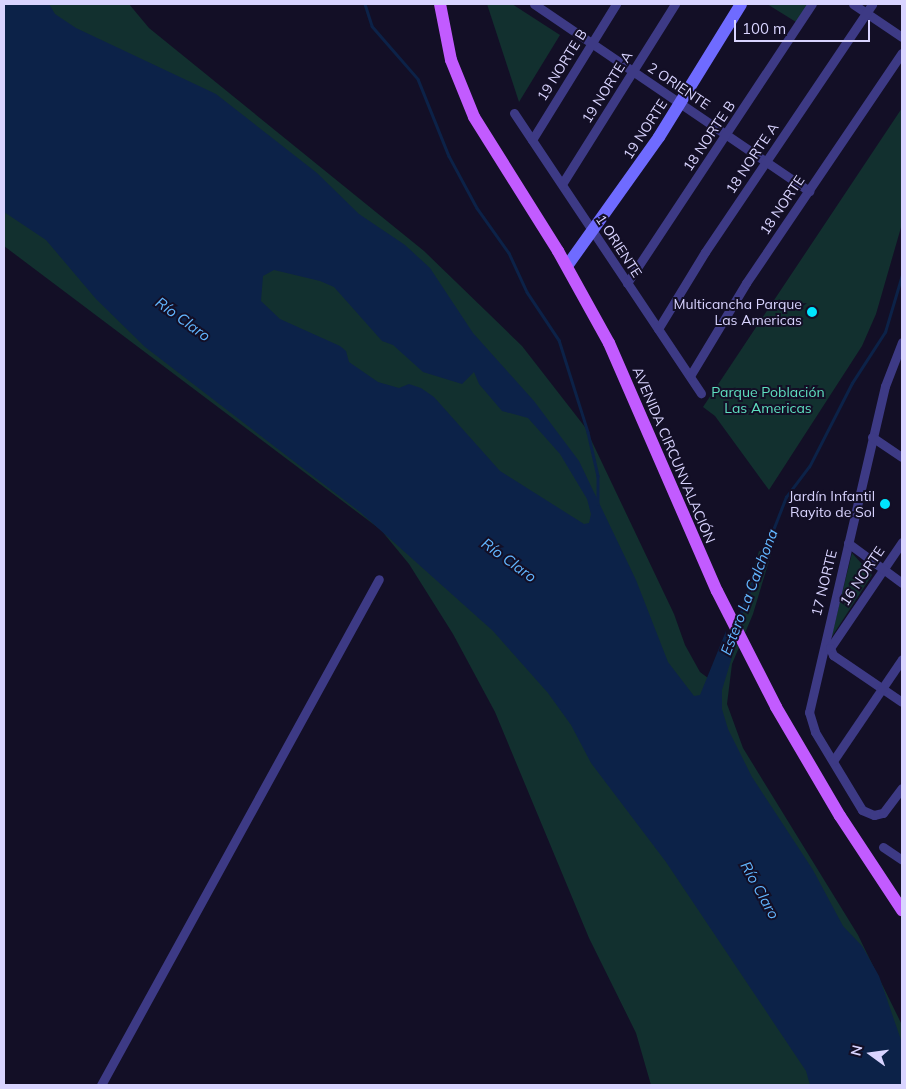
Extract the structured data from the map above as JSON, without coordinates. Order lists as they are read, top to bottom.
{
  "streets": {
    "main road": ["AVENIDA CIRCUNVALACIÓN"],
    "street": [
      "19 NORTE B",
      "2 ORIENTE",
      "19 NORTE A",
      "19 NORTE",
      "18 NORTE B",
      "18 NORTE A",
      "18 NORTE",
      "1 ORIENTE",
      "16 NORTE",
      "17 NORTE"
    ]
  },
  "crossings": [
    ["19 NORTE B", "2 ORIENTE"],
    ["19 NORTE B", "1 ORIENTE"],
    ["2 ORIENTE", "19 NORTE A"],
    ["2 ORIENTE", "19 NORTE"],
    ["2 ORIENTE", "18 NORTE B"],
    ["2 ORIENTE", "18 NORTE A"],
    ["2 ORIENTE", "18 NORTE"],
    ["19 NORTE A", "1 ORIENTE"],
    ["19 NORTE", "1 ORIENTE"],
    ["19 NORTE", "AVENIDA CIRCUNVALACIÓN"],
    ["18 NORTE B", "1 ORIENTE"],
    ["18 NORTE A", "1 ORIENTE"],
    ["18 NORTE", "1 ORIENTE"]
  ],
  "water": ["Río Claro", "Estero La Calchona"],
  "parks": ["Parque Población Las Americas"],
  "places": ["Multicancha Parque Las Americas", "Jardín Infantil Rayito de Sol"],
  "scale_bar": "100 m",
  "north": "left"
}
